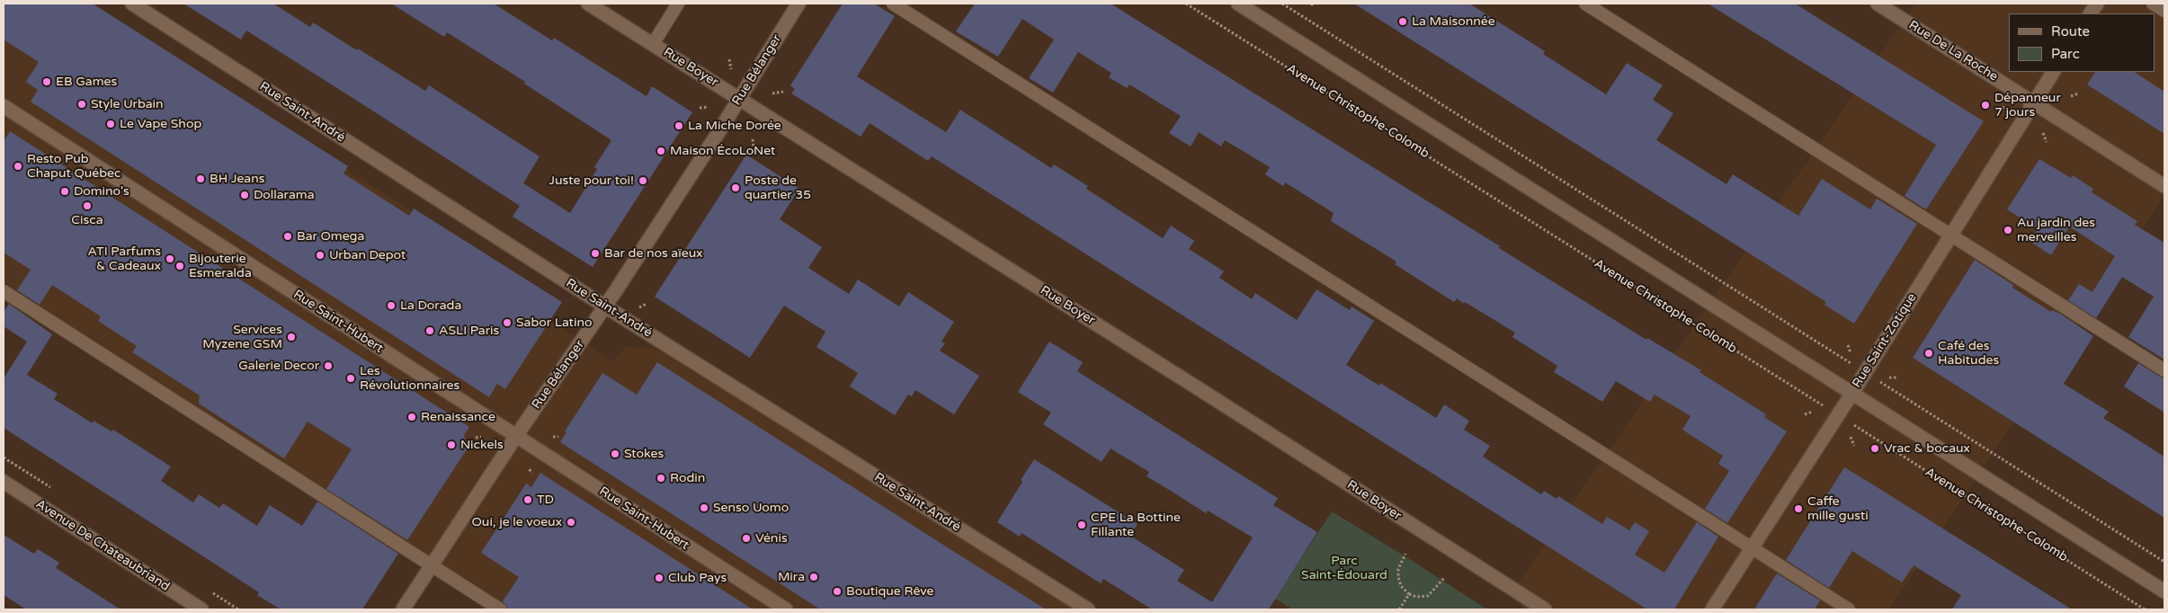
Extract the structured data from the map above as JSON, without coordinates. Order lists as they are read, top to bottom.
{
  "streets": {
    "street": [
      "Rue De La Roche",
      "Rue Boyer",
      "Rue Bélanger",
      "Avenue Christophe-Colomb",
      "Rue Saint-André",
      "Rue Saint-Hubert",
      "Rue Saint-Zotique",
      "Avenue De Chateaubriand"
    ]
  },
  "crossings": [
    ["Rue De La Roche", "Rue Saint-Zotique"],
    ["Rue Boyer", "Rue Bélanger"],
    ["Rue Bélanger", "Rue Saint-André"],
    ["Rue Bélanger", "Rue Saint-Hubert"],
    ["Avenue Christophe-Colomb", "Rue Saint-Zotique"]
  ],
  "parks": ["Parc Saint-Édouard"],
  "places": [
    "La Maisonnée",
    "EB Games",
    "Style Urbain",
    "Dépanneur 7 jours",
    "Le Vape Shop",
    "La Miche Dorée",
    "Maison ÉcoLoNet",
    "Resto Pub Chaput Québec",
    "BH Jeans",
    "Juste pour toi!",
    "Poste de quartier 35",
    "Domino's",
    "Dollarama",
    "Cisca",
    "Au jardin des merveilles",
    "Bar Omega",
    "Bar de nos aïeux",
    "Urban Depot",
    "ATI Parfums & Cadeaux",
    "Bijouterie Esmeralda",
    "La Dorada",
    "Sabor Latino",
    "ASLI Paris",
    "Services Myzene GSM",
    "Café des Habitudes",
    "Galerie Decor",
    "Les Révolutionnaires",
    "Renaissance",
    "Nickels",
    "Vrac & bocaux",
    "Stokes",
    "Rodin",
    "TD",
    "Senso Uomo",
    "Caffe mille gusti",
    "Oui, je le voeux",
    "CPE La Bottine Fillante",
    "Vénis",
    "Mira",
    "Club Pays",
    "Boutique Rêve"
  ],
  "legend": ["Route", "Parc"]
}
